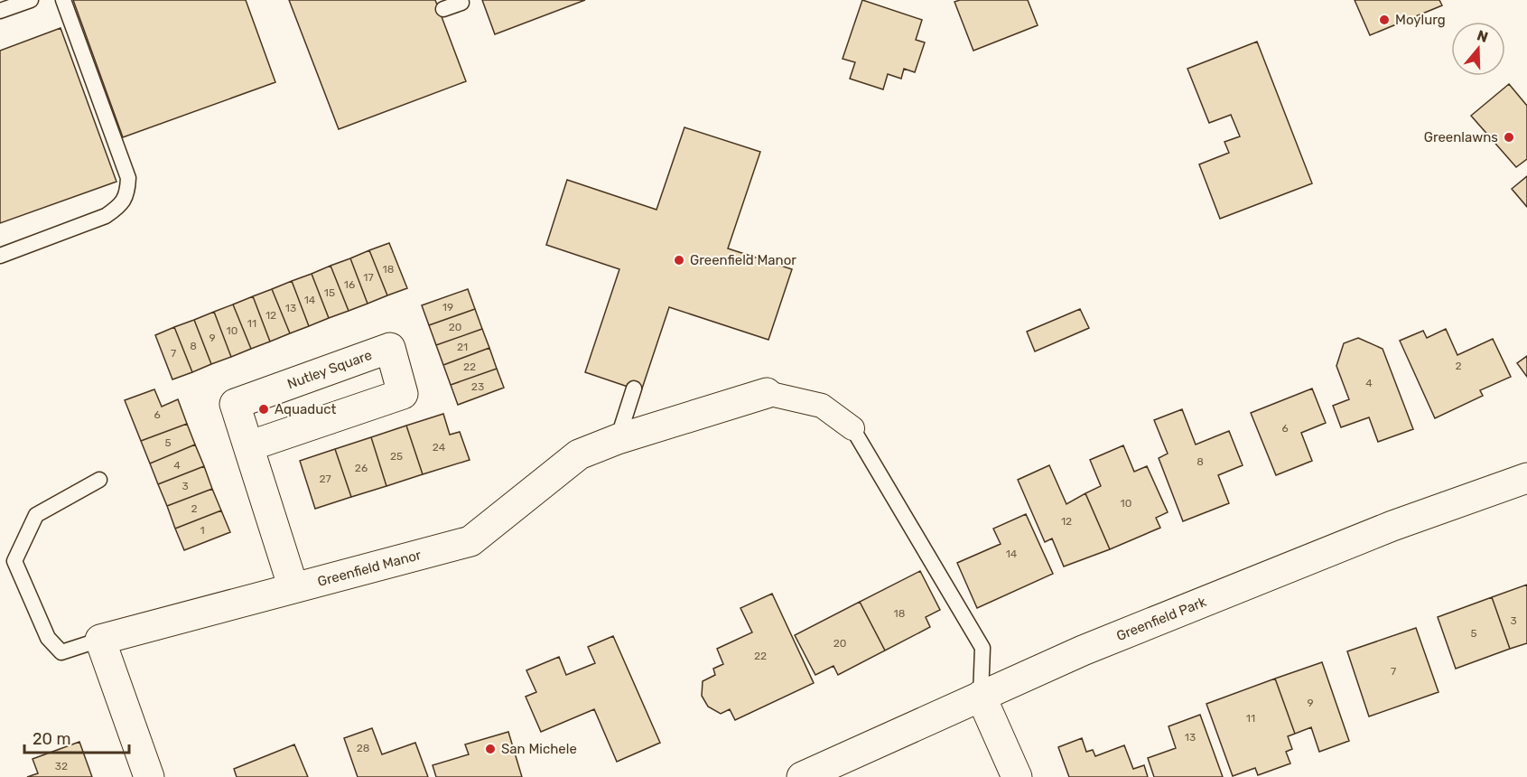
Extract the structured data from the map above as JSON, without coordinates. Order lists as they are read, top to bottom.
{
  "streets": {
    "street": ["Nutley Square", "Greenfield Manor", "Greenfield Park"]
  },
  "crossings": [
    ["Nutley Square", "Greenfield Manor"]
  ],
  "places": [
    "Moylurg",
    "Greenlawns",
    "Greenfield Manor",
    "Aquaduct",
    "San Michele"
  ],
  "house_numbers": [
    "18",
    "17",
    "16",
    "15",
    "14",
    "19",
    "13",
    "12",
    "11",
    "20",
    "10",
    "9",
    "8",
    "21",
    "7",
    "2",
    "22",
    "4",
    "23",
    "6",
    "6",
    "5",
    "24",
    "25",
    "8",
    "4",
    "26",
    "27",
    "3",
    "10",
    "2",
    "12",
    "1",
    "14",
    "18",
    "3",
    "5",
    "20",
    "22",
    "7",
    "9",
    "11",
    "13",
    "28",
    "32"
  ],
  "scale_bar": "20 m",
  "north": "top"
}
